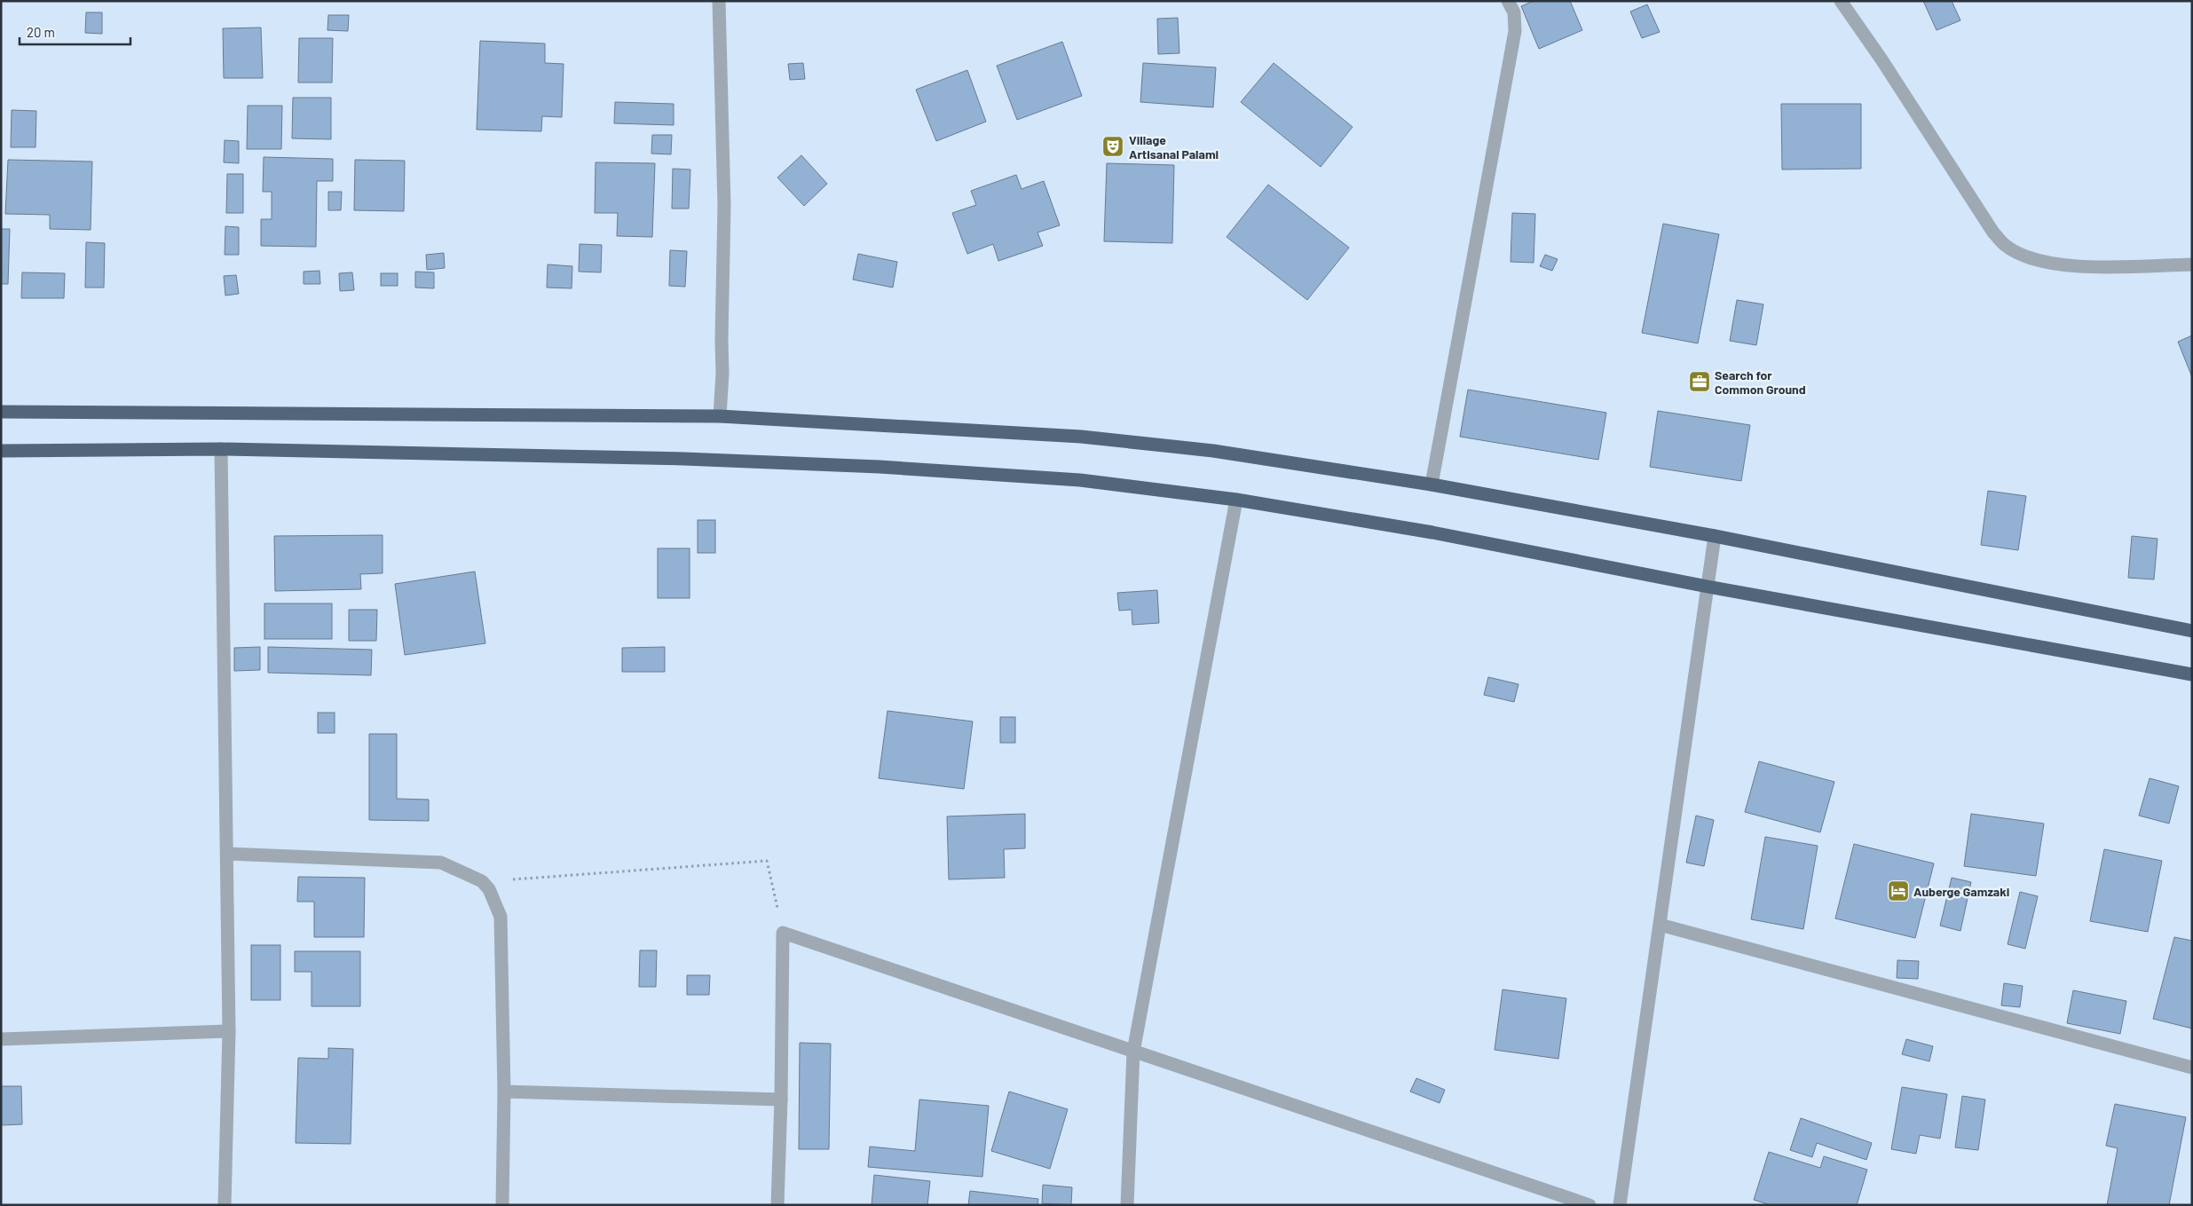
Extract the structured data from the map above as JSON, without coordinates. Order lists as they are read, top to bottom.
{
  "places": {
    "theatre": ["Village Artisanal Palami"],
    "office": ["Search for Common Ground"],
    "hotel": ["Auberge Gamzaki"]
  },
  "scale_bar": "20 m"
}
